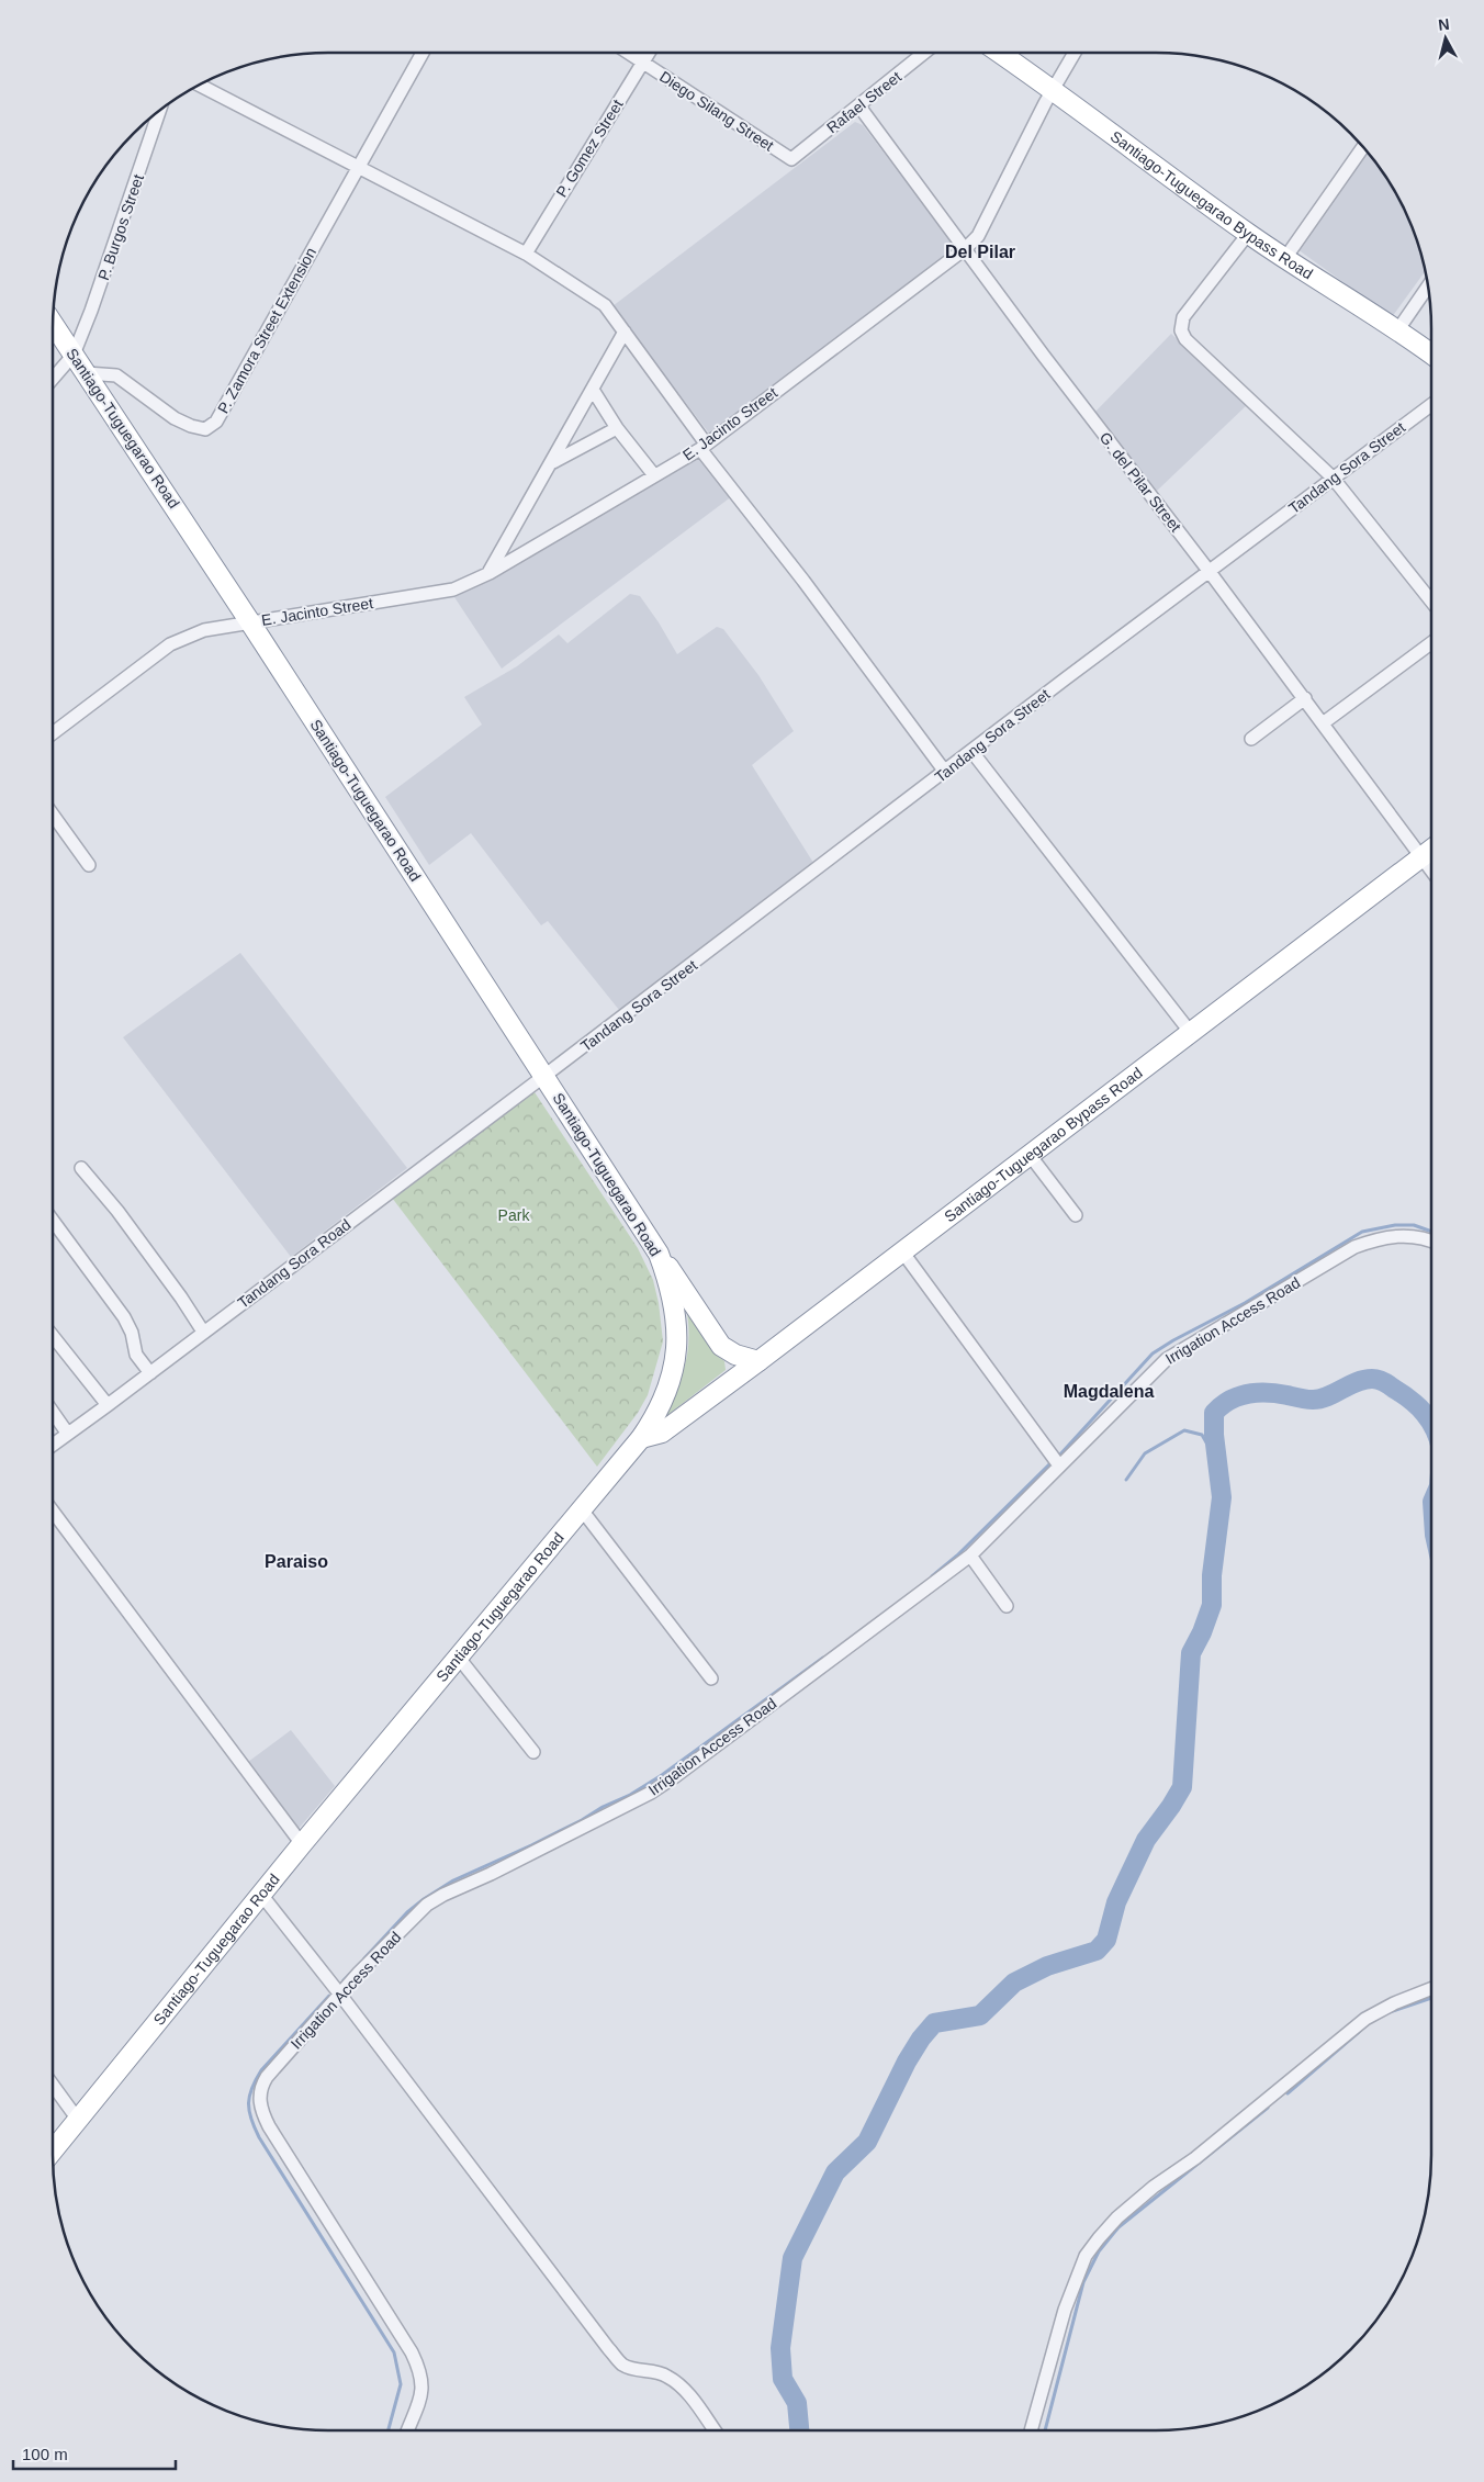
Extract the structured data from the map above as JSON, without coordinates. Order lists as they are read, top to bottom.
{
  "streets": {
    "highway": ["Santiago-Tuguegarao Bypass Road", "Santiago-Tuguegarao Road"],
    "street": [
      "Rafael Street",
      "Diego Silang Street",
      "P. Gomez Street",
      "P. Burgos Street",
      "P. Zamora Street Extension",
      "E. Jacinto Street",
      "Tandang Sora Street",
      "G. del Pilar Street",
      "Tandang Sora Road",
      "Irrigation Access Road"
    ]
  },
  "crossings": [
    ["Rafael Street", "Diego Silang Street"],
    ["Rafael Street", "G. del Pilar Street"],
    ["Diego Silang Street", "P. Gomez Street"],
    ["Santiago-Tuguegarao Bypass Road", "E. Jacinto Street"],
    ["Santiago-Tuguegarao Bypass Road", "Santiago-Tuguegarao Road"],
    ["Santiago-Tuguegarao Bypass Road", "G. del Pilar Street"],
    ["P. Burgos Street", "Santiago-Tuguegarao Road"],
    ["P. Zamora Street Extension", "Santiago-Tuguegarao Road"],
    ["E. Jacinto Street", "Santiago-Tuguegarao Road"],
    ["E. Jacinto Street", "G. del Pilar Street"],
    ["Santiago-Tuguegarao Road", "Tandang Sora Street"],
    ["Santiago-Tuguegarao Road", "Tandang Sora Road"],
    ["Tandang Sora Street", "G. del Pilar Street"],
    ["Tandang Sora Street", "Tandang Sora Road"]
  ],
  "districts": ["Del Pilar", "Magdalena", "Paraiso"],
  "parks": ["Park"],
  "scale_bar": "100 m",
  "north": "top"
}
